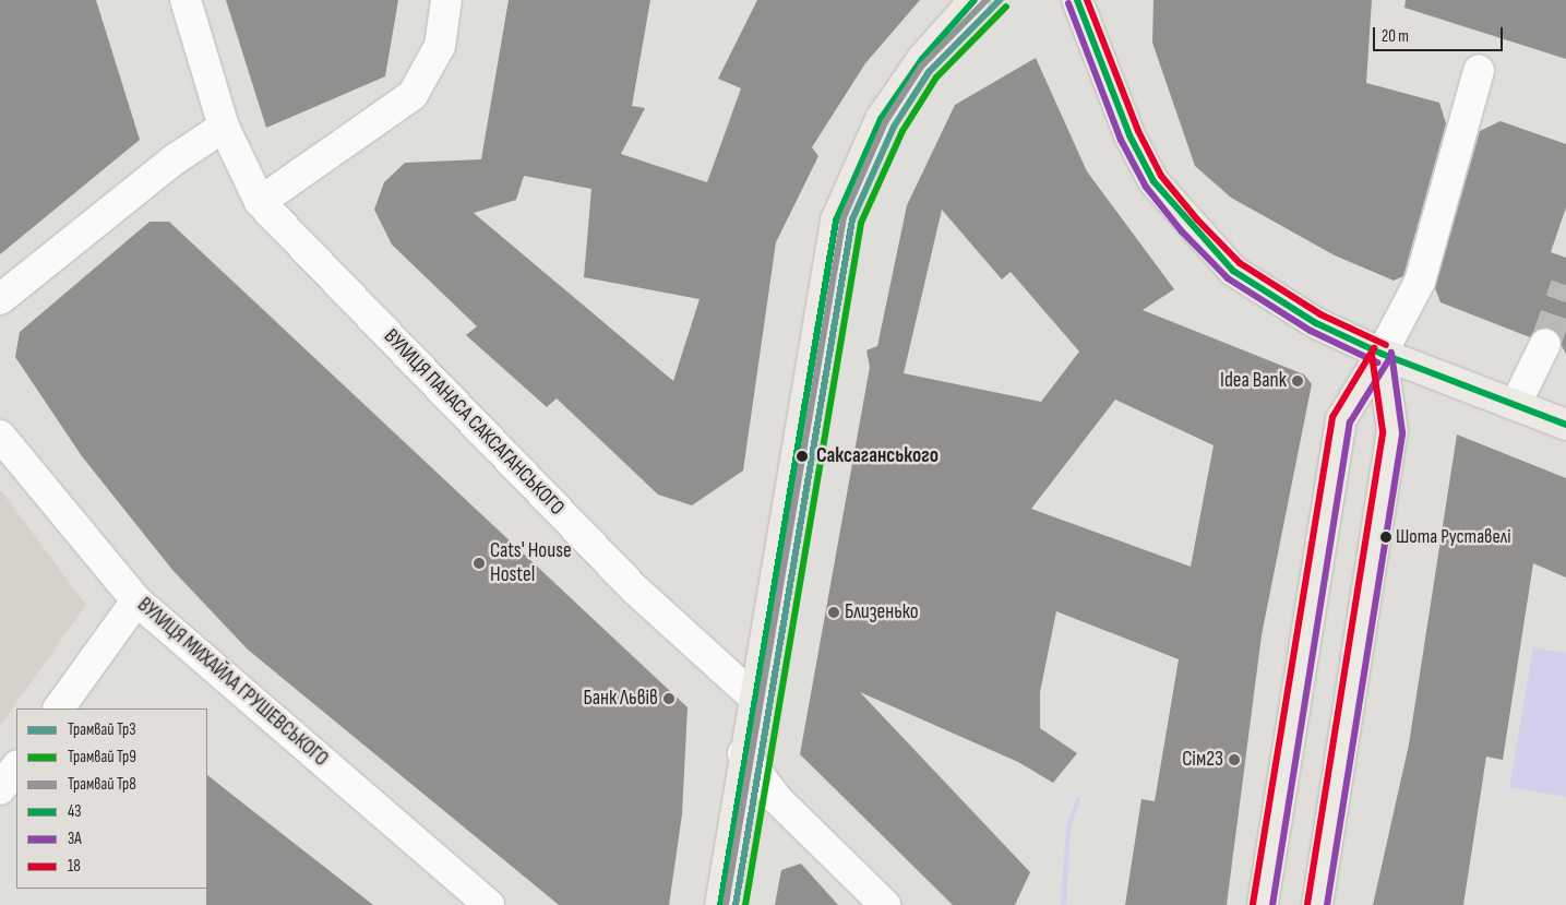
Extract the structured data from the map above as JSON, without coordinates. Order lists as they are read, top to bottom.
{
  "streets": {
    "street": ["ВУЛИЦЯ ПАНАСА САКСАГАНСЬКОГО", "ВУЛИЦЯ МИХАЙЛА ГРУШЕВСЬКОГО"]
  },
  "places": [
    "Idea Bank",
    "Саксаганського",
    "Шота Руставелі",
    "Cats' House Hostel",
    "Близенько",
    "Банк Львів",
    "Сім23"
  ],
  "lines": [
    "tram line Тр3",
    "tram line Тр8",
    "transit line 43",
    "transit line 18",
    "transit line 3А",
    "tram line Тр9"
  ],
  "legend": [
    "Трамвай Тр3",
    "Трамвай Тр9",
    "Трамвай Тр8",
    "43",
    "3А",
    "18"
  ],
  "scale_bar": "20 m"
}
